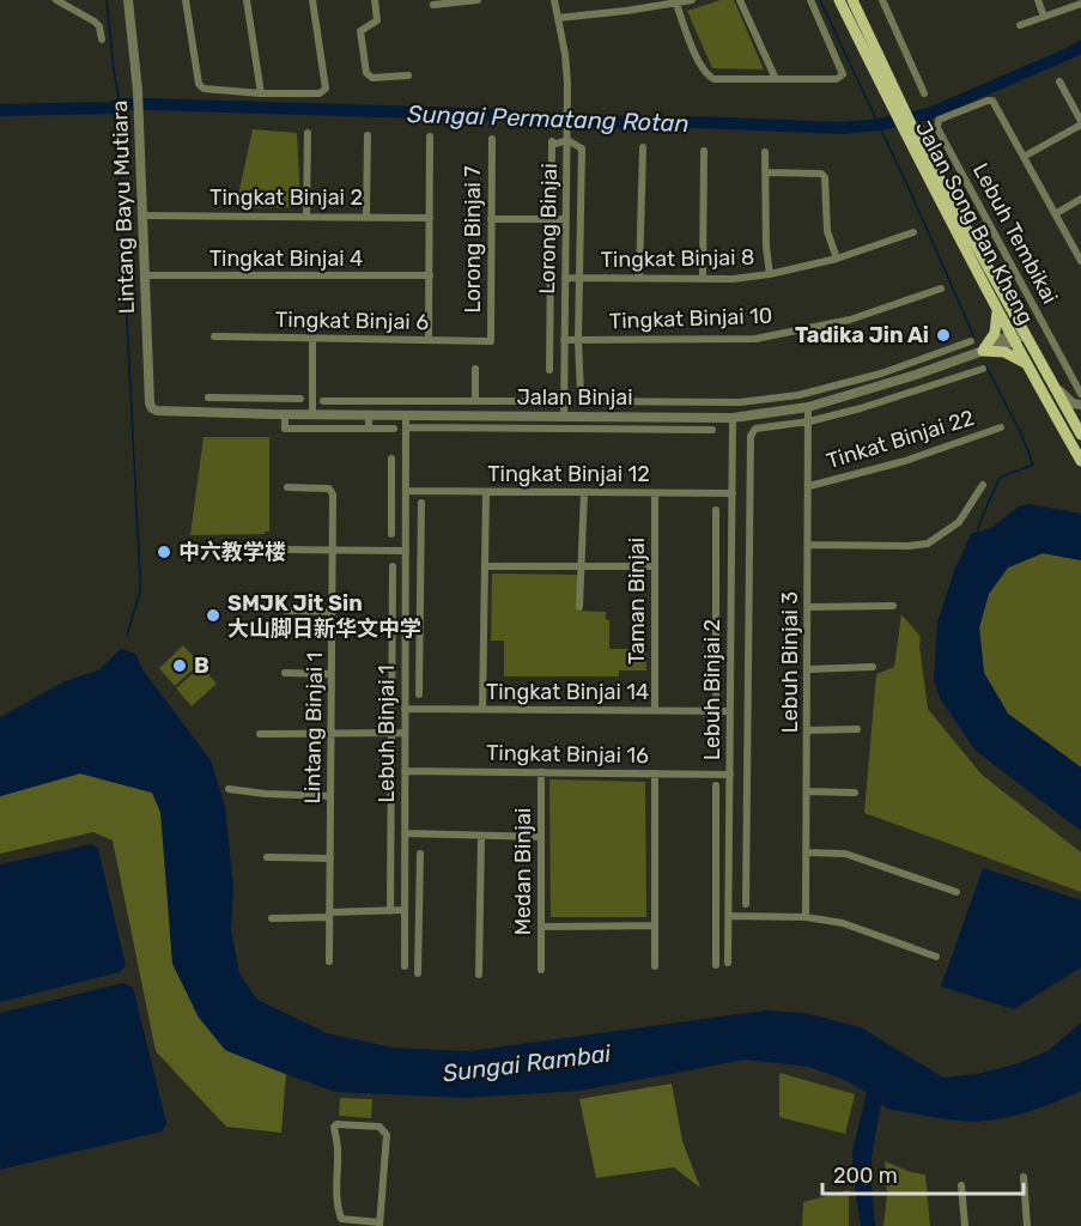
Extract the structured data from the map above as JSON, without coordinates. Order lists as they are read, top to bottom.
{
  "streets": {
    "main road": ["Jalan Song Ban Kheng"],
    "street": [
      "Tingkat Binjai 2",
      "Lintang Bayu Mutiara",
      "Lorong Binjai",
      "Lebuh Tembikai",
      "Lorong Binjai 7",
      "Tingkat Binjai 4",
      "Tingkat Binjai 8",
      "Tingkat Binjai 10",
      "Tingkat Binjai 6",
      "Jalan Binjai",
      "Tinkat Binjai 22",
      "Tingkat Binjai 12",
      "Taman Binjai",
      "Lebuh Binjai 3",
      "Lebuh Binjai 2",
      "Tingkat Binjai 14",
      "Lintang Binjai 1",
      "Lebuh Binjai 1",
      "Tingkat Binjai 16",
      "Medan Binjai"
    ]
  },
  "crossings": [
    ["Tingkat Binjai 2", "Lintang Bayu Mutiara"],
    ["Lintang Bayu Mutiara", "Tingkat Binjai 4"],
    ["Lintang Bayu Mutiara", "Jalan Binjai"],
    ["Jalan Song Ban Kheng", "Jalan Binjai"],
    ["Lorong Binjai", "Tingkat Binjai 8"],
    ["Lorong Binjai", "Tingkat Binjai 10"],
    ["Lorong Binjai", "Jalan Binjai"],
    ["Lorong Binjai 7", "Tingkat Binjai 6"],
    ["Jalan Binjai", "Lebuh Binjai 3"],
    ["Jalan Binjai", "Lebuh Binjai 2"],
    ["Jalan Binjai", "Lebuh Binjai 1"],
    ["Tinkat Binjai 22", "Lebuh Binjai 3"],
    ["Tingkat Binjai 12", "Taman Binjai"],
    ["Tingkat Binjai 12", "Lebuh Binjai 2"],
    ["Tingkat Binjai 12", "Lebuh Binjai 1"],
    ["Taman Binjai", "Tingkat Binjai 14"],
    ["Lebuh Binjai 3", "Lebuh Binjai 2"],
    ["Lebuh Binjai 2", "Tingkat Binjai 14"],
    ["Lebuh Binjai 2", "Tingkat Binjai 16"],
    ["Tingkat Binjai 14", "Lebuh Binjai 1"],
    ["Lebuh Binjai 1", "Tingkat Binjai 16"],
    ["Tingkat Binjai 16", "Medan Binjai"]
  ],
  "water": ["Sungai Permatang Rotan", "Sungai Rambai"],
  "places": [
    "Tadika Jin Ai",
    "中六教学楼",
    "SMJK Jit Sin 大山脚日新华文中学",
    "B"
  ],
  "scale_bar": "200 m"
}
